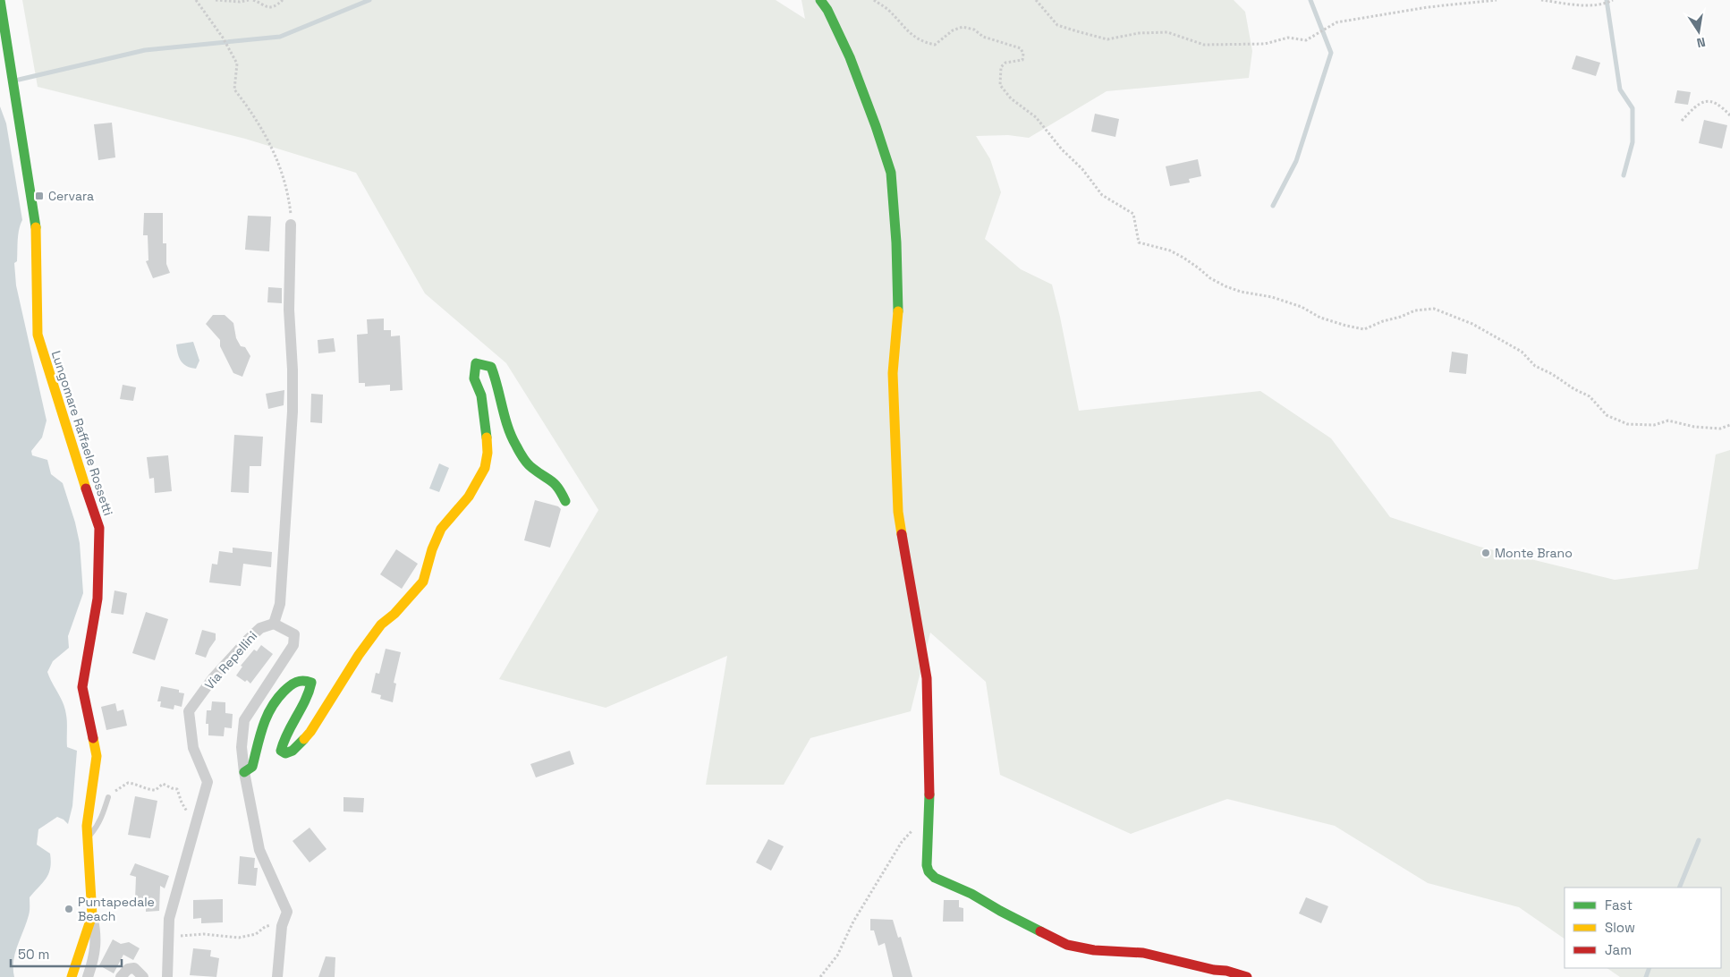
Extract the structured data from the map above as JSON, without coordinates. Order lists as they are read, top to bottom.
{
  "streets": {
    "street": ["Lungomare Raffaele Rossetti", "Via Repellini"]
  },
  "places": {
    "transit": ["Cervara"],
    "other": ["Monte Brano", "Puntapedale Beach"]
  },
  "legend": ["Fast", "Slow", "Jam"],
  "scale_bar": "50 m",
  "north": "bottom"
}
